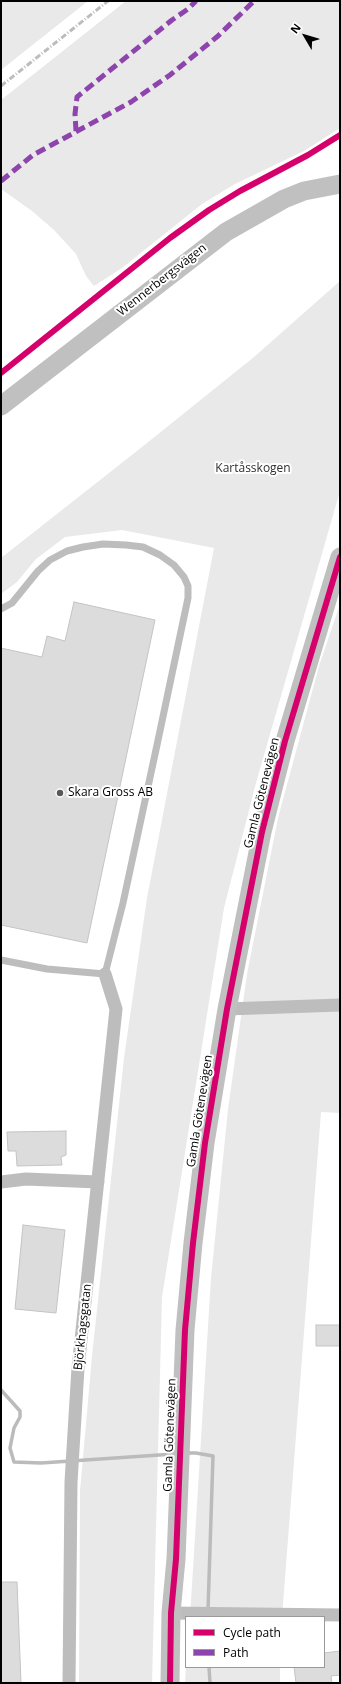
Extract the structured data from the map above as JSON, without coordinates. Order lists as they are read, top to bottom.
{
  "streets": {
    "street": ["Wennerbergsvägen", "Gamla Götenevägen", "Björkhagsgatan"]
  },
  "parks": ["Kartåsskogen"],
  "places": ["Skara Gross AB"],
  "legend": ["Cycle path", "Path"],
  "north": "top left"
}
